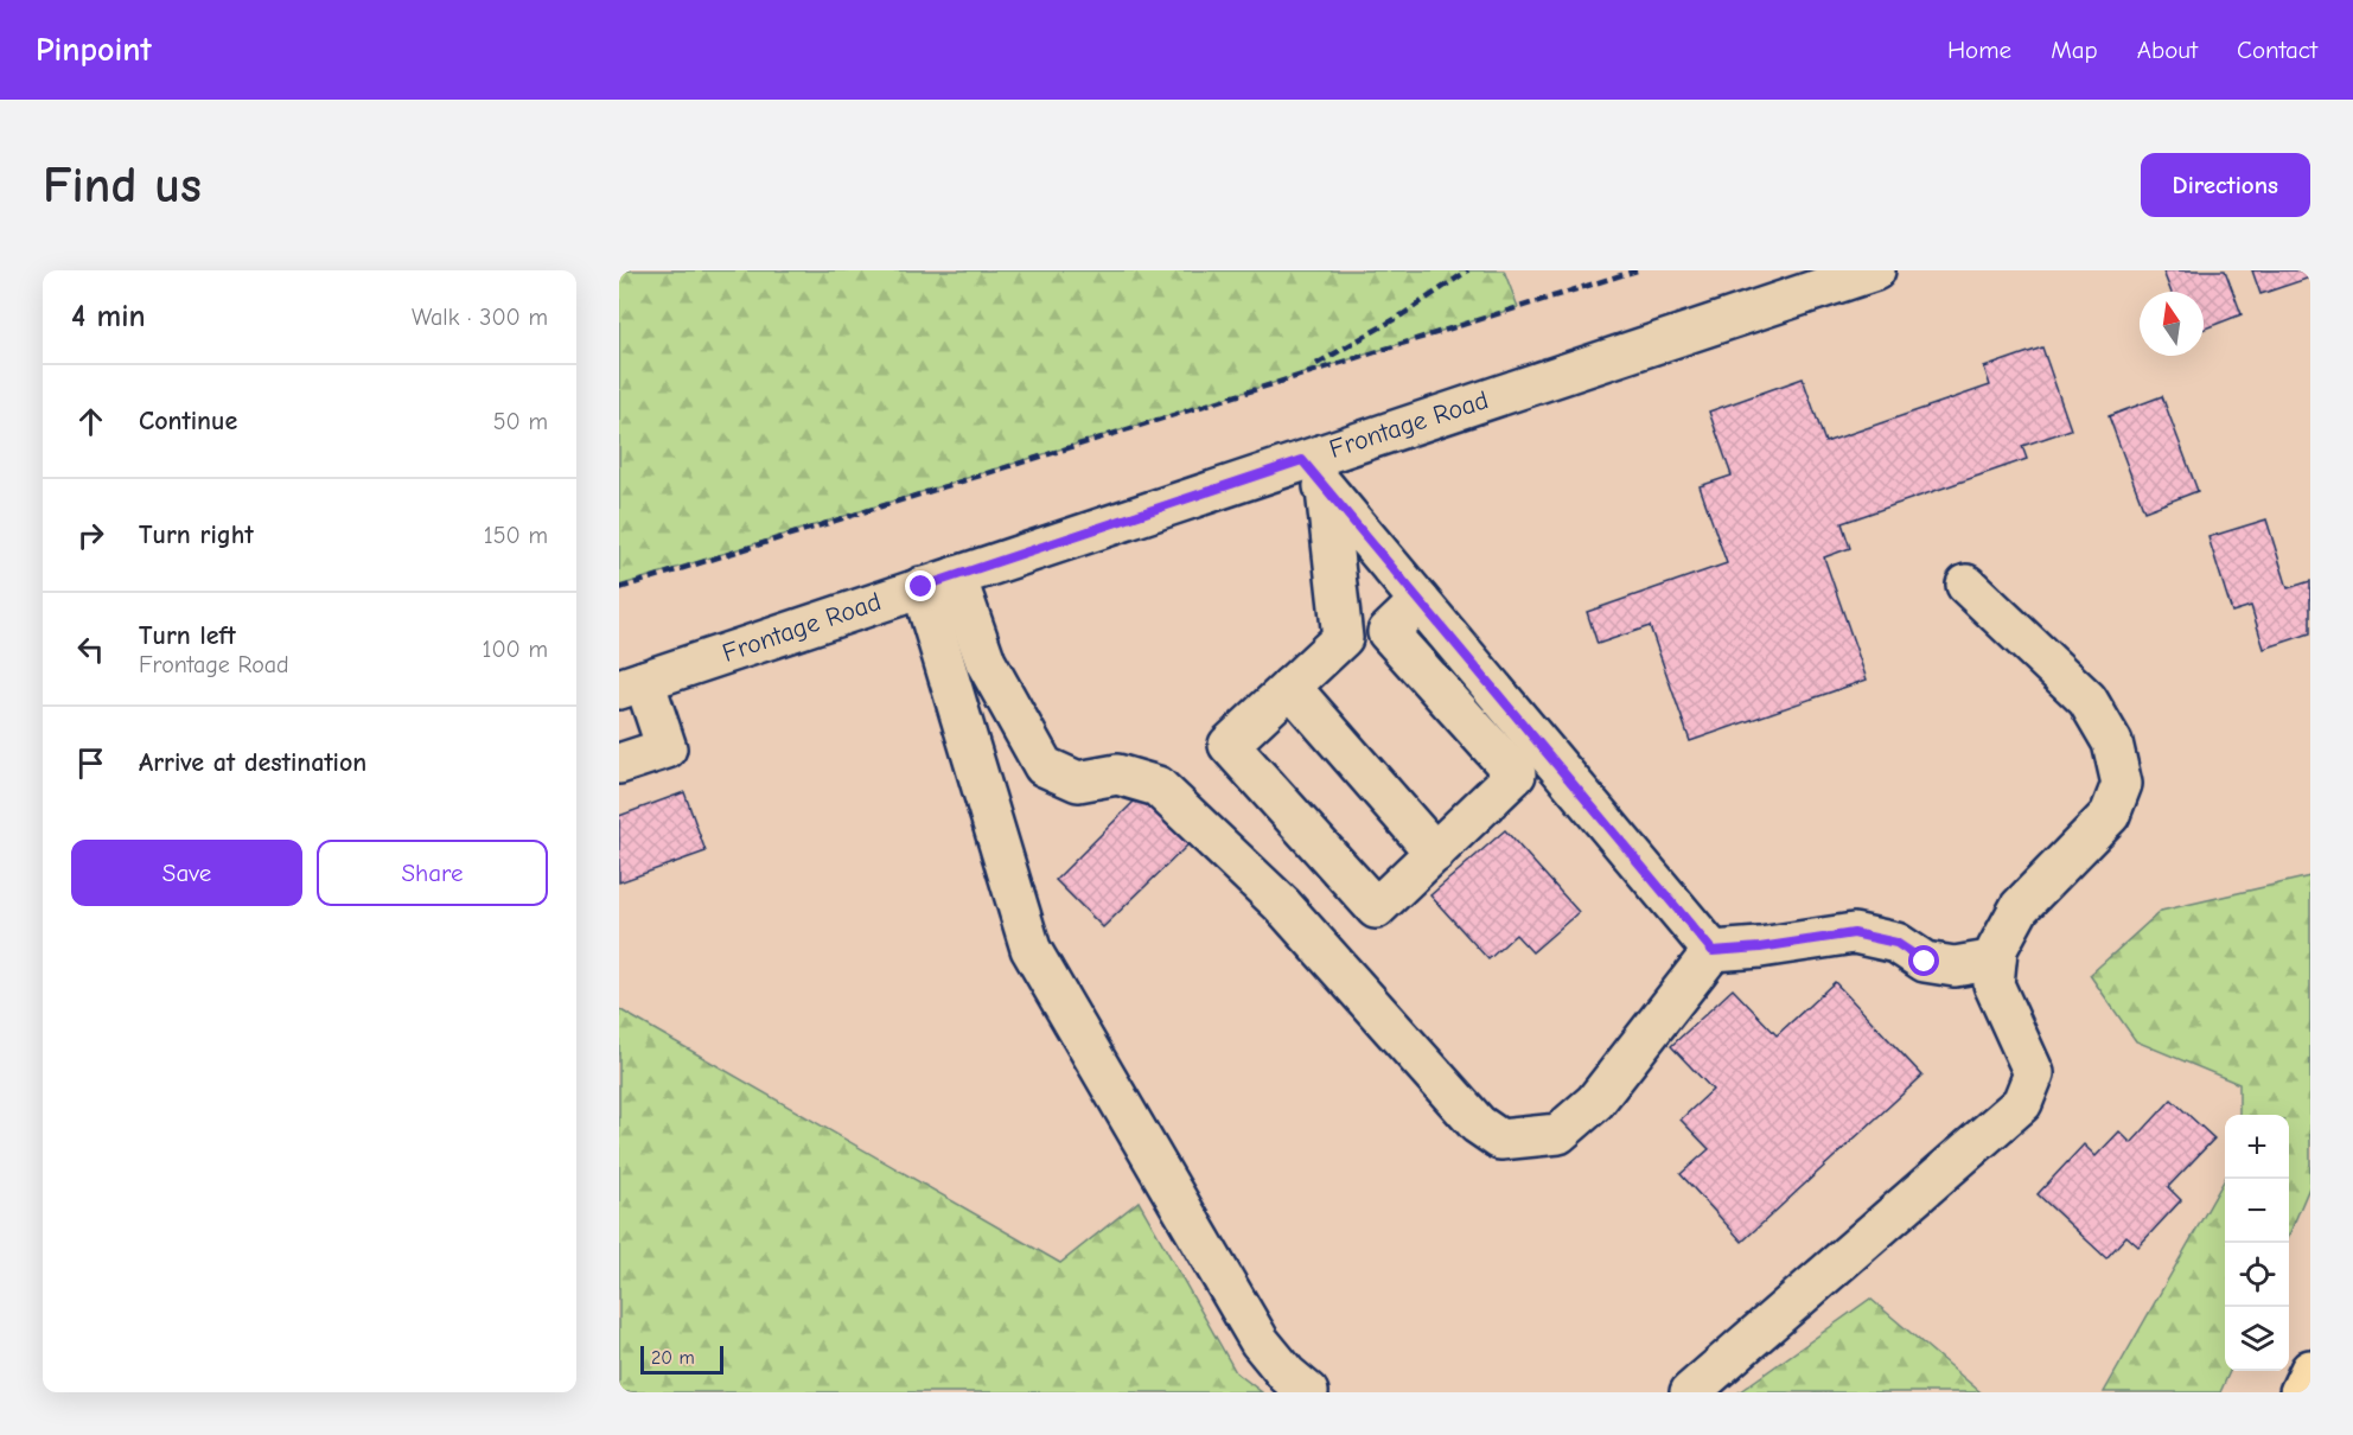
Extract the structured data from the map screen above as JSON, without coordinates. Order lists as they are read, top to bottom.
{
  "streets": {
    "street": ["Frontage Road"]
  },
  "scale_bar": "20 m",
  "north": "top",
  "page": {
    "header": "Pinpoint",
    "nav": [
      "Home",
      "Map",
      "About",
      "Contact"
    ],
    "buttons": [
      "Directions",
      ["Save", "Share"]
    ],
    "title": "Find us",
    "heading": ["4 min", "Walk · 300 m"],
    "list": [
      ["Continue", "50 m"],
      ["Turn right", "150 m"],
      ["Turn left", "Frontage Road", "100 m"],
      "Arrive at destination"
    ],
    "map_buttons": ["+", "−"],
    "scale": "20 m"
  }
}
